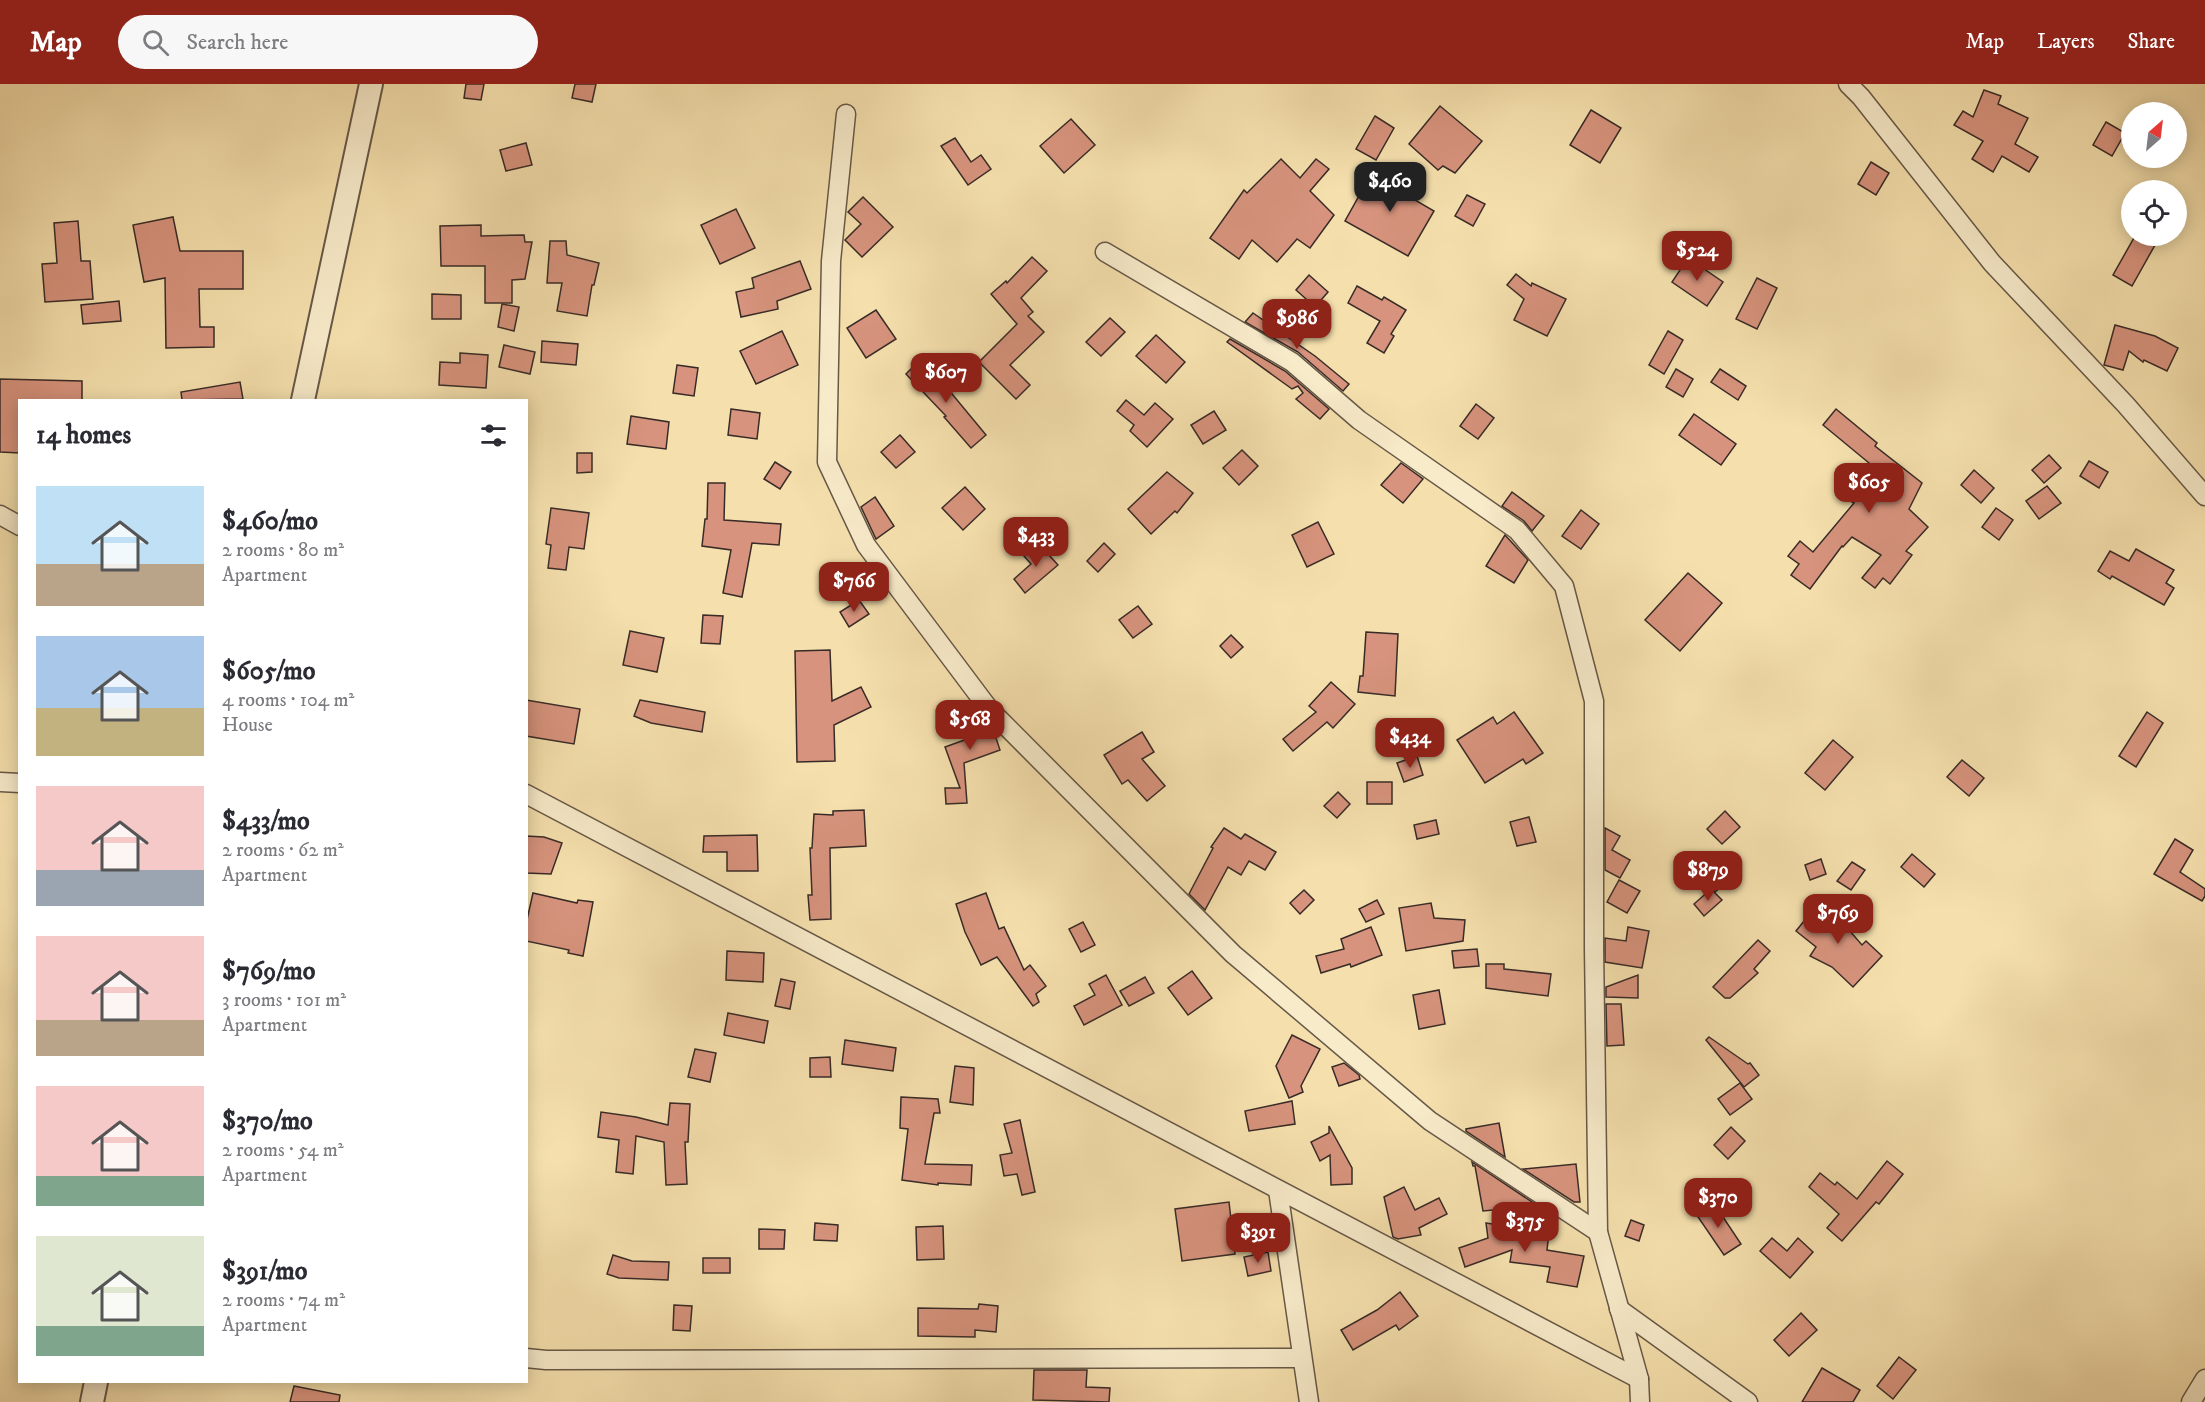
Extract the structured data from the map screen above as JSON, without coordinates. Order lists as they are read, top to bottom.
{
  "north": "top right",
  "page": {
    "header": "Map",
    "search": "Search here",
    "nav": ["Map", "Layers", "Share"],
    "price": [
      "$460",
      "$524",
      "$986",
      "$607",
      "$605",
      "$433",
      "$766",
      "$568",
      "$434",
      "$879",
      "$769",
      "$370",
      "$375",
      "$391"
    ],
    "heading": "14 homes",
    "list": [
      {
        "name": "$460/mo",
        "note": "2 rooms · 80 m² · Apartment"
      },
      {
        "name": "$605/mo",
        "note": "4 rooms · 104 m² · House"
      },
      {
        "name": "$433/mo",
        "note": "2 rooms · 62 m² · Apartment"
      },
      {
        "name": "$769/mo",
        "note": "3 rooms · 101 m² · Apartment"
      },
      {
        "name": "$370/mo",
        "note": "2 rooms · 54 m² · Apartment"
      },
      {
        "name": "$391/mo",
        "note": "2 rooms · 74 m² · Apartment"
      }
    ]
  }
}
